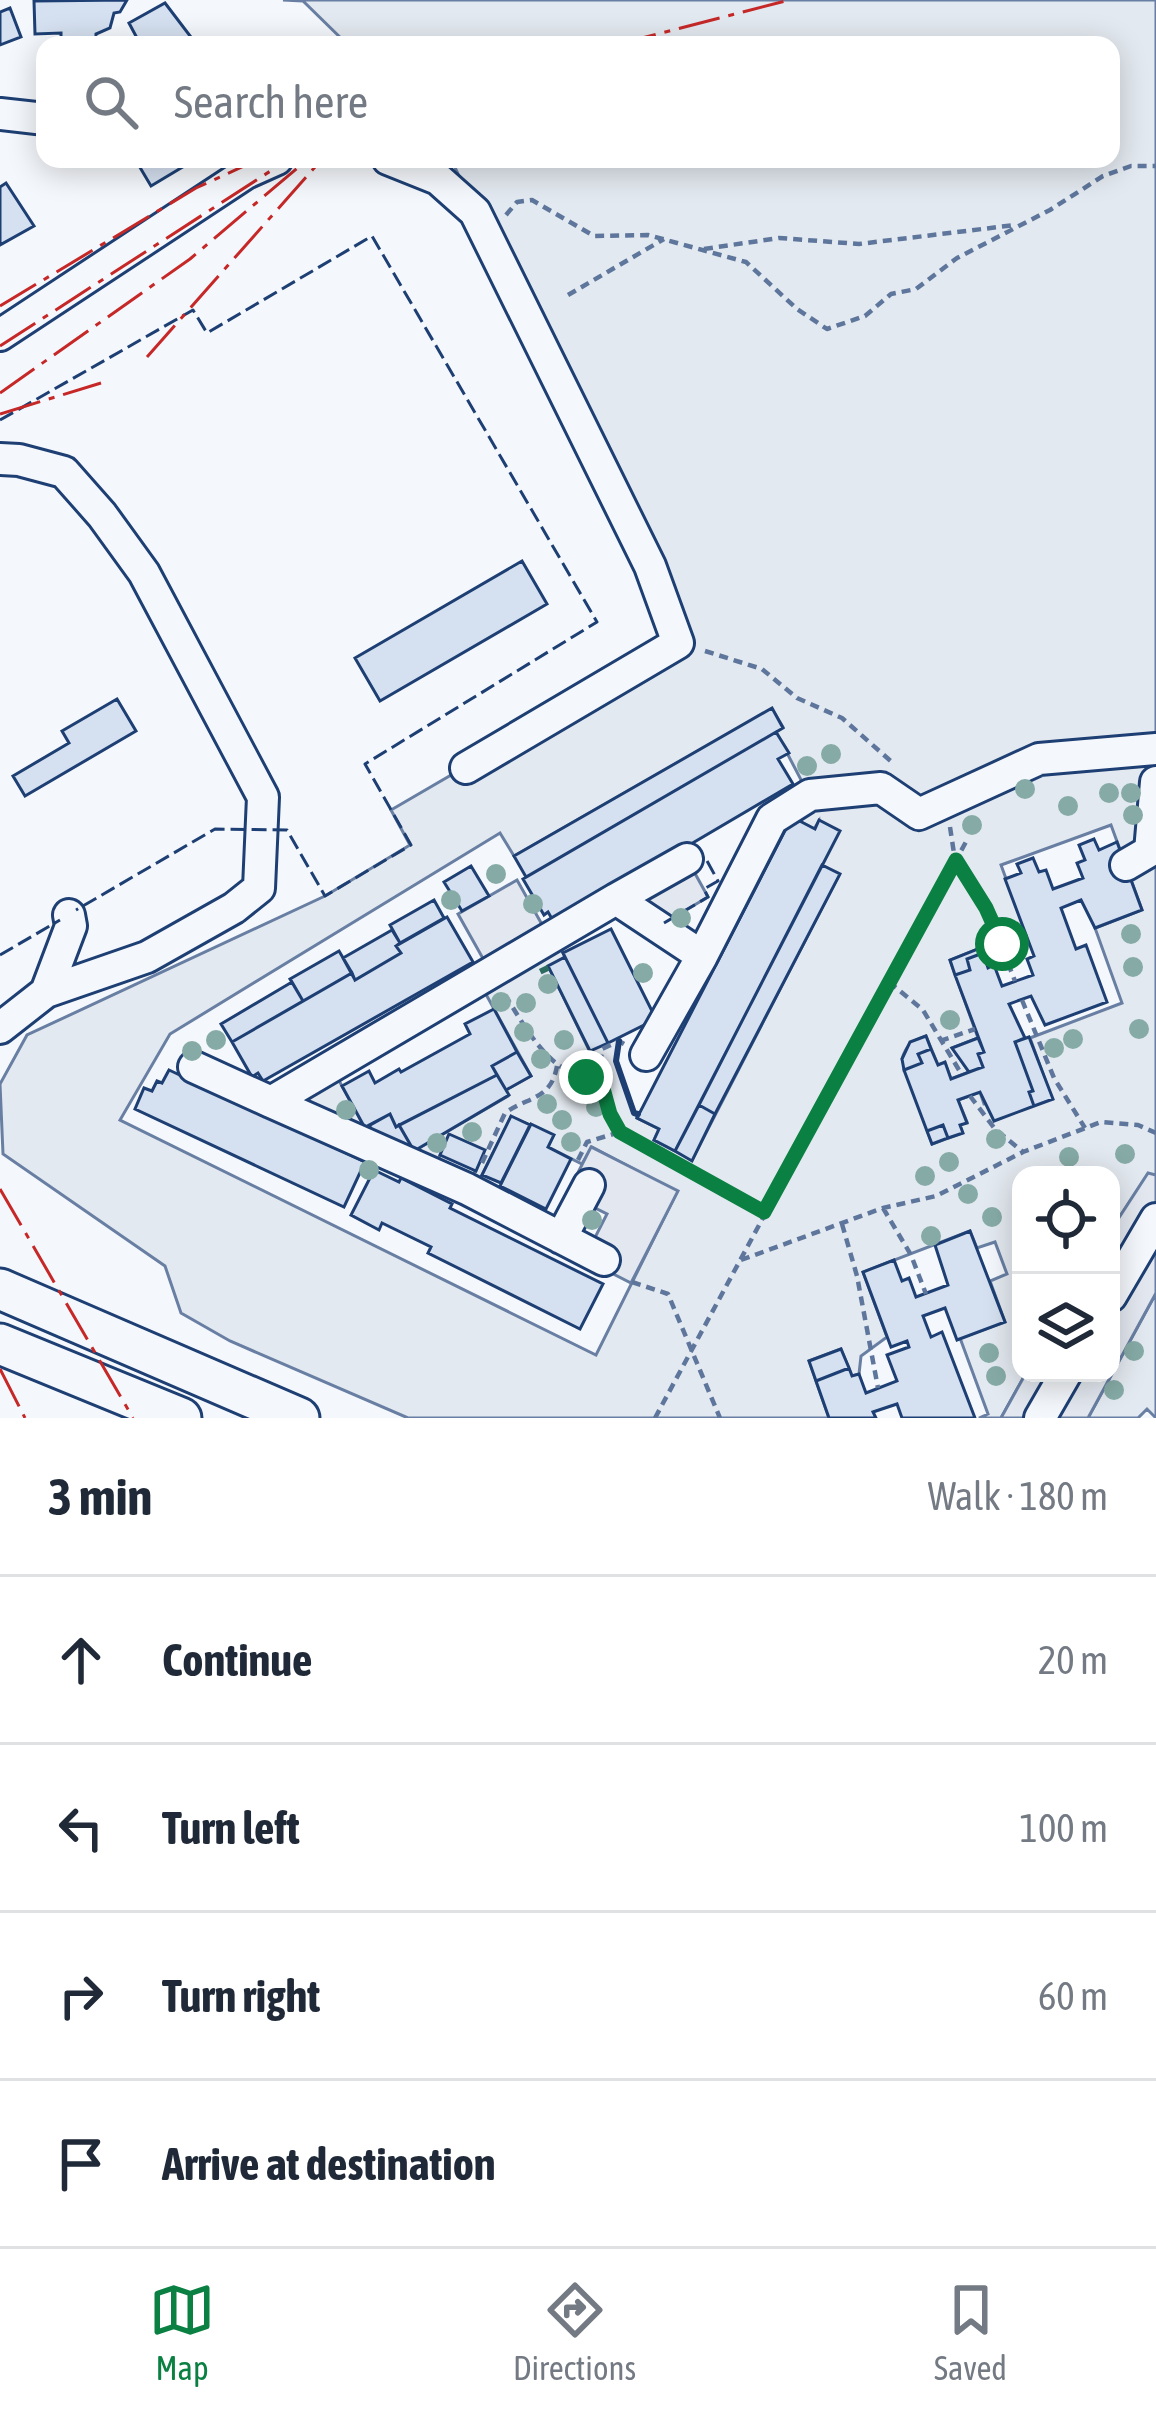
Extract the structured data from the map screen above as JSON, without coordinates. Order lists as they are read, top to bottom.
{
  "page": {
    "search": "Search here",
    "heading": ["3 min", "Walk · 180 m"],
    "list": [
      ["Continue", "20 m"],
      ["Turn left", "100 m"],
      ["Turn right", "60 m"],
      "Arrive at destination"
    ],
    "nav": ["Map", "Directions", "Saved"]
  }
}
